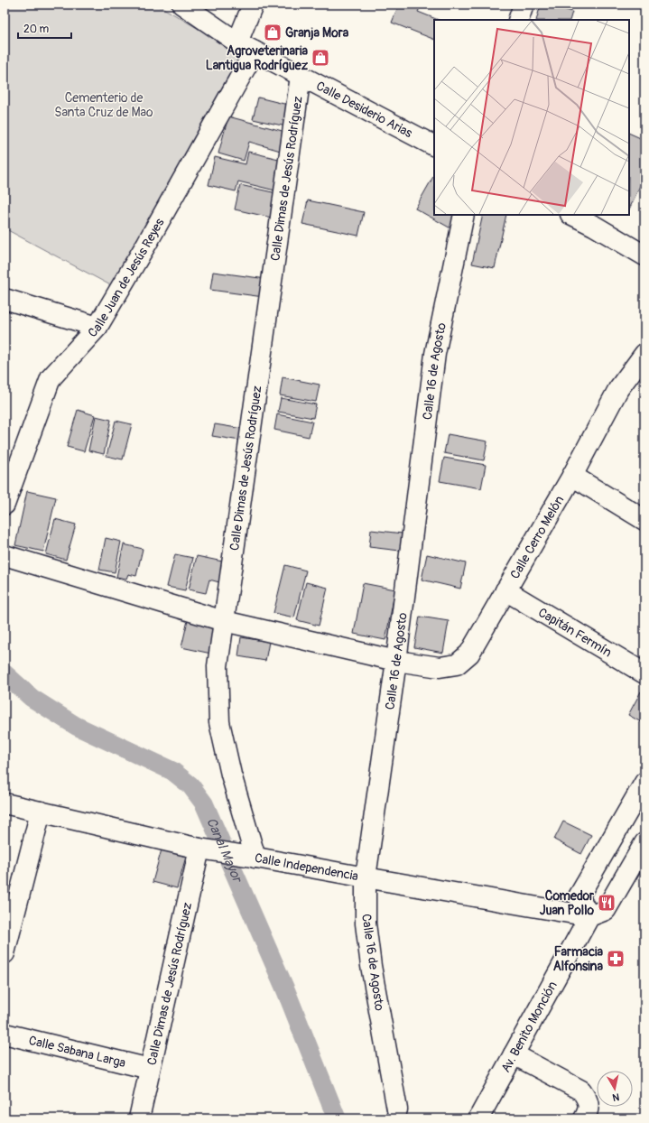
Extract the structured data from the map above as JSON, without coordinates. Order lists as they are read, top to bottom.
{
  "streets": {
    "street": [
      "Calle Desiderio Arias",
      "Calle Dimas de Jesús Rodríguez",
      "Calle Juan de Jesús Reyes",
      "Calle 16 de Agosto",
      "Calle Cerro Melón",
      "Capitán Fermín",
      "Calle Independencia",
      "Av. Benito Monción",
      "Calle Sabana Larga"
    ]
  },
  "crossings": [
    ["Calle Desiderio Arias", "Calle Dimas de Jesús Rodríguez"],
    ["Calle Desiderio Arias", "Calle Juan de Jesús Reyes"],
    ["Calle Dimas de Jesús Rodríguez", "Calle Cerro Melón"],
    ["Calle Dimas de Jesús Rodríguez", "Calle Independencia"],
    ["Calle Dimas de Jesús Rodríguez", "Calle Sabana Larga"],
    ["Calle 16 de Agosto", "Calle Cerro Melón"],
    ["Calle 16 de Agosto", "Calle Independencia"],
    ["Calle Cerro Melón", "Capitán Fermín"],
    ["Calle Independencia", "Av. Benito Monción"]
  ],
  "water": ["Canal Mayor"],
  "parks": ["Cementerio de Santa Cruz de Mao"],
  "places": {
    "shop": ["Granja Mora", "Agroveterinaria Lantigua Rodríguez"],
    "restaurant": ["Comedor Juan Pollo"],
    "pharmacy": ["Farmacia Alfonsina"]
  },
  "scale_bar": "20 m",
  "north": "bottom"
}
